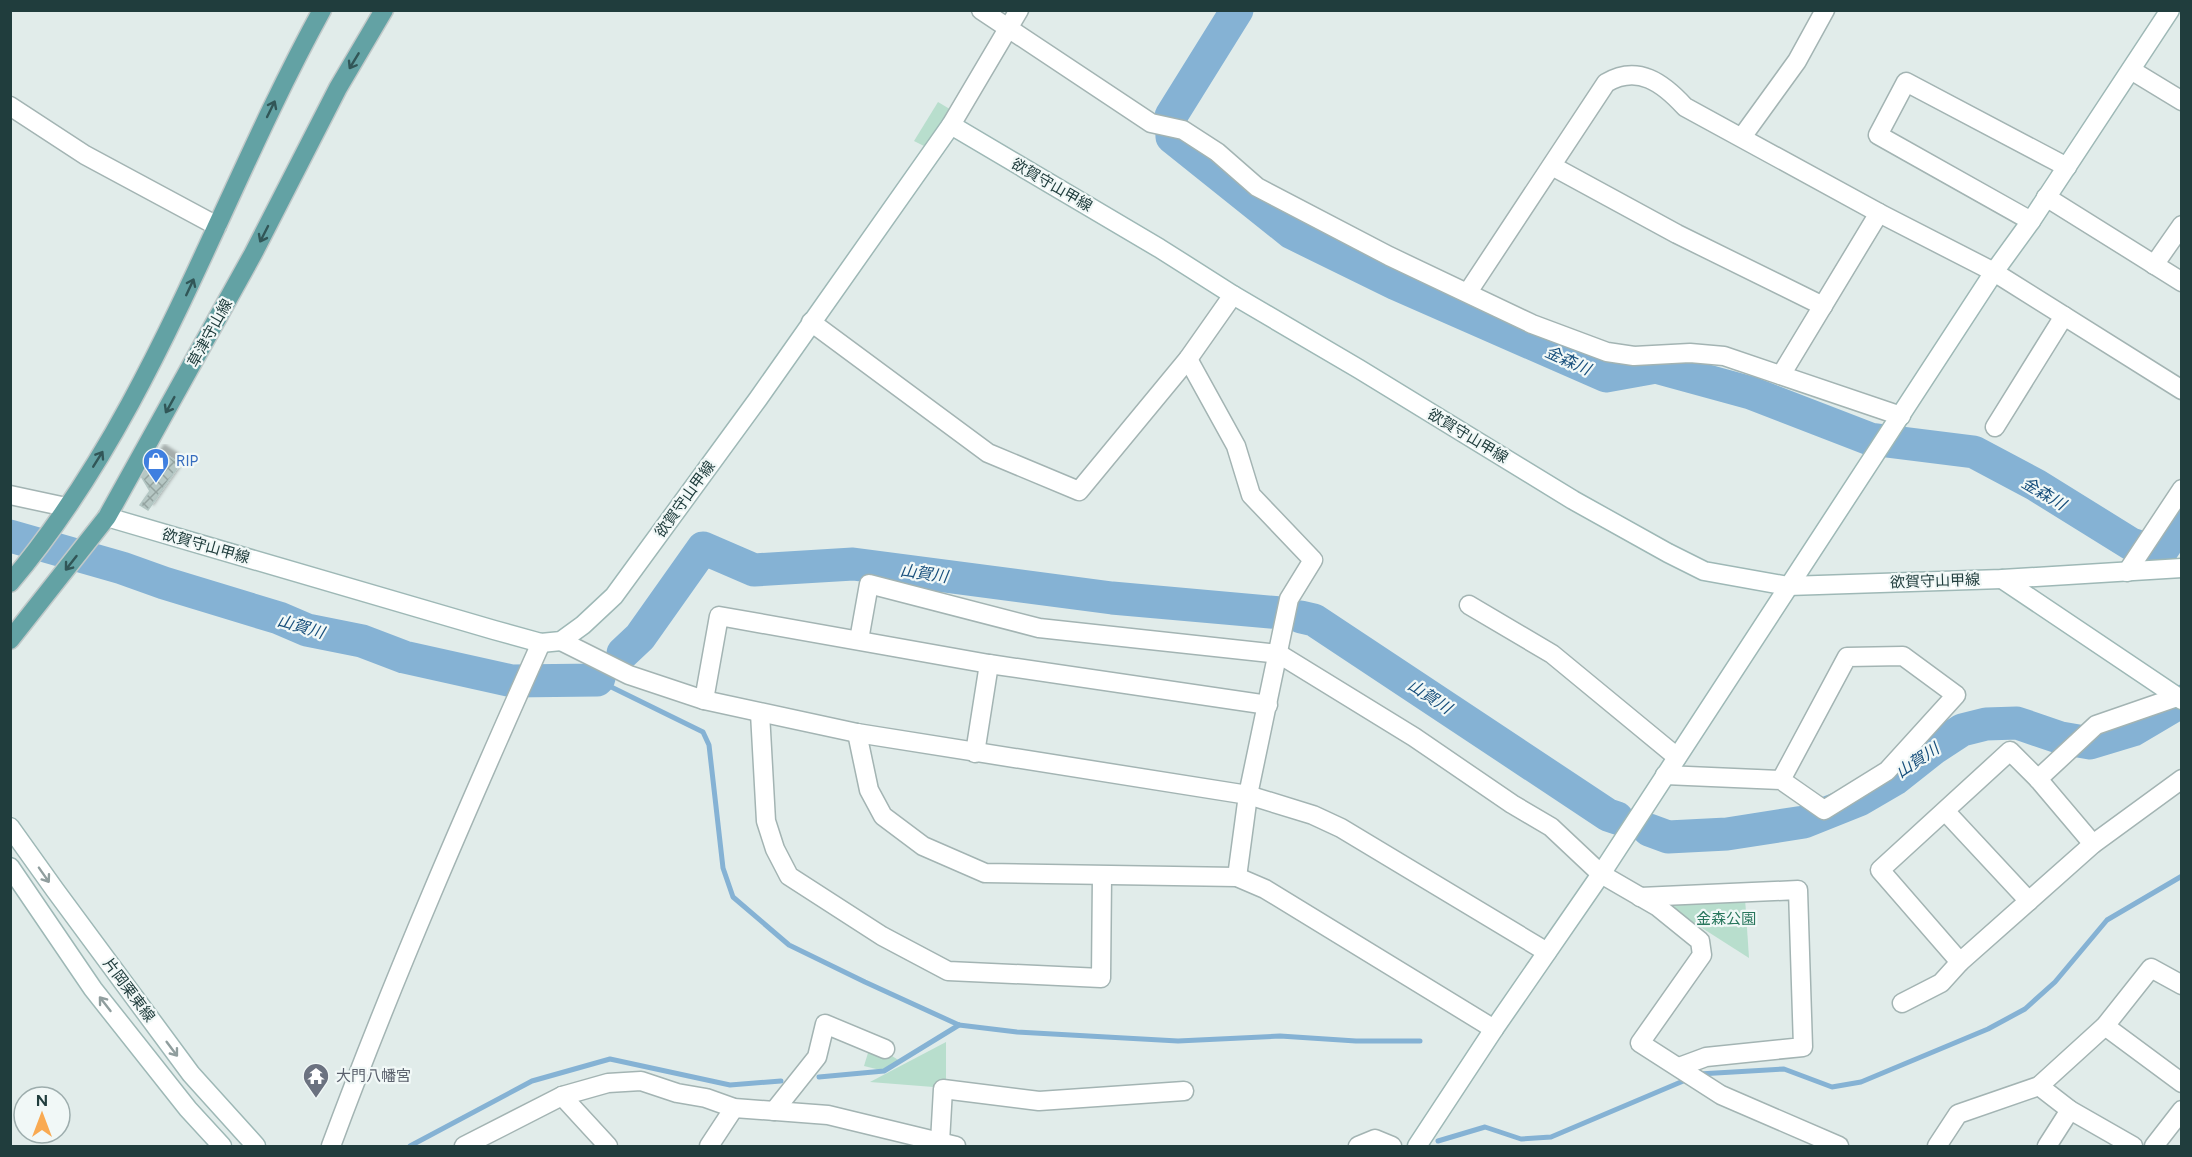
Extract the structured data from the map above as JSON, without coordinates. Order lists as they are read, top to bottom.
{
  "streets": {
    "main road": ["草津守山線"],
    "street": ["欲賀守山甲線", "片岡栗東線"]
  },
  "crossings": [
    ["欲賀守山甲線", "草津守山線"]
  ],
  "water": ["金森川", "山賀川"],
  "parks": ["金森公園"],
  "places": {
    "shop": ["RIP"],
    "temple": ["大門八幡宮"]
  },
  "north": "top"
}
